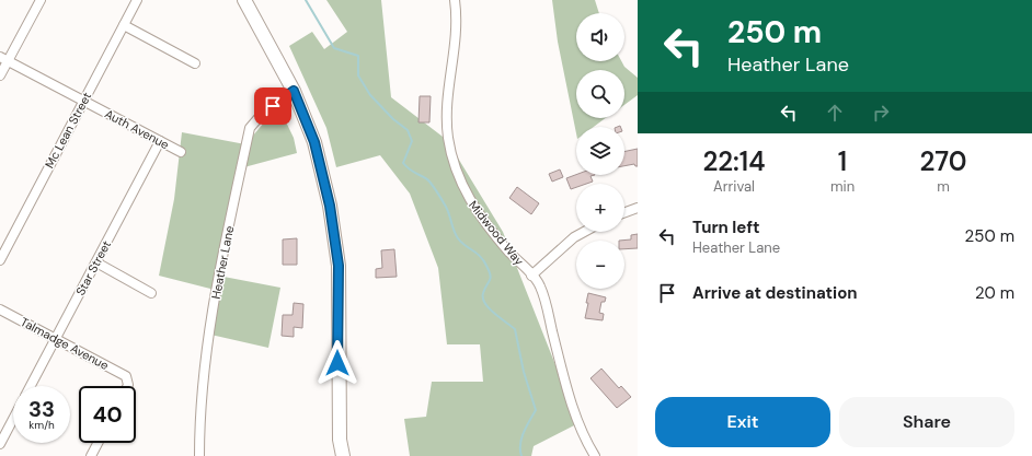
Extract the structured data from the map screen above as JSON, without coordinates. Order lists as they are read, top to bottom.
{
  "streets": {
    "street": [
      "Auth Avenue",
      "Mc Lean Street",
      "Midwood Way",
      "Heather Lane",
      "Star Street",
      "Talmadge Avenue"
    ]
  },
  "crossings": [
    ["Auth Avenue", "Mc Lean Street"],
    ["Auth Avenue", "Star Street"],
    ["Star Street", "Talmadge Avenue"]
  ],
  "page": {
    "turn": ["250 m", "Heather Lane"],
    "map_buttons": ["+", "−"],
    "eta": [
      "22:14",
      "Arrival",
      "1",
      "min",
      "270",
      "m"
    ],
    "list": [
      {
        "name": "Turn left",
        "note": "Heather Lane",
        "value": "250 m"
      },
      {
        "name": "Arrive at destination",
        "value": "20 m"
      }
    ],
    "speed": "33 km/h",
    "limit": "40",
    "buttons": ["Exit", "Share"]
  }
}
